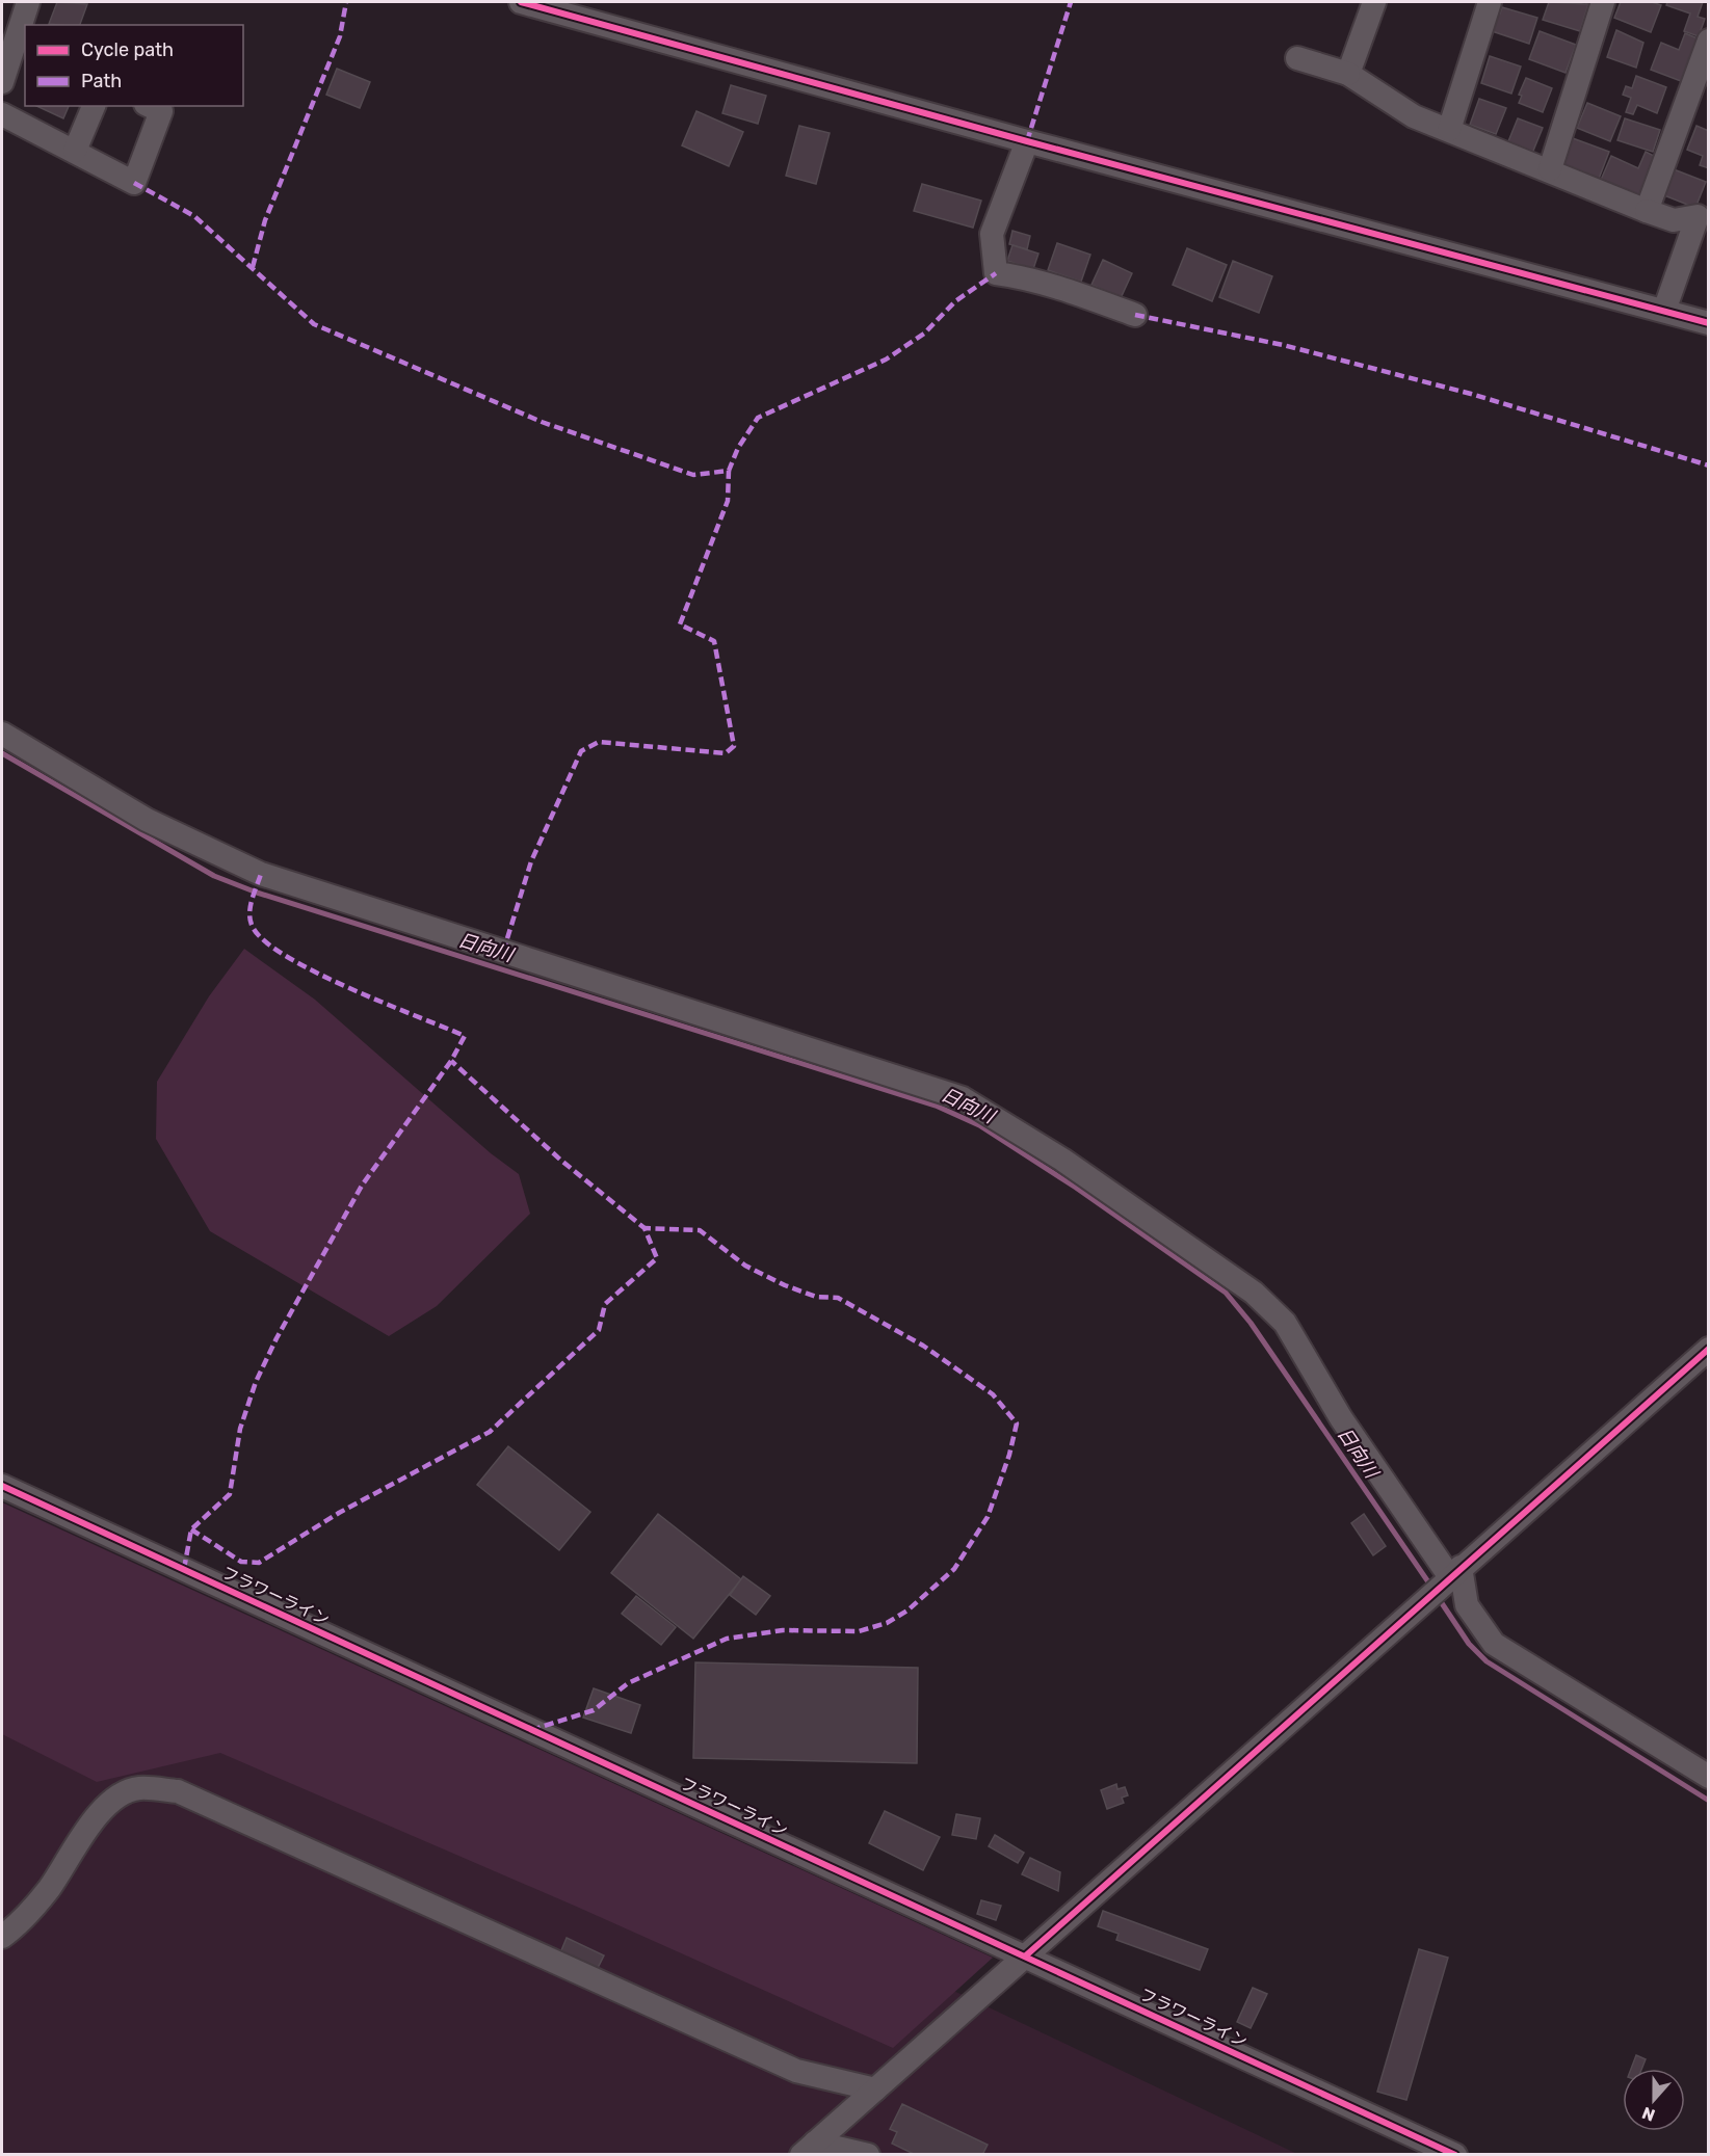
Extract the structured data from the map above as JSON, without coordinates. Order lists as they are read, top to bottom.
{
  "streets": {
    "street": ["フラワーライン"]
  },
  "water": ["日向川"],
  "legend": ["Cycle path", "Path"],
  "north": "bottom"
}
